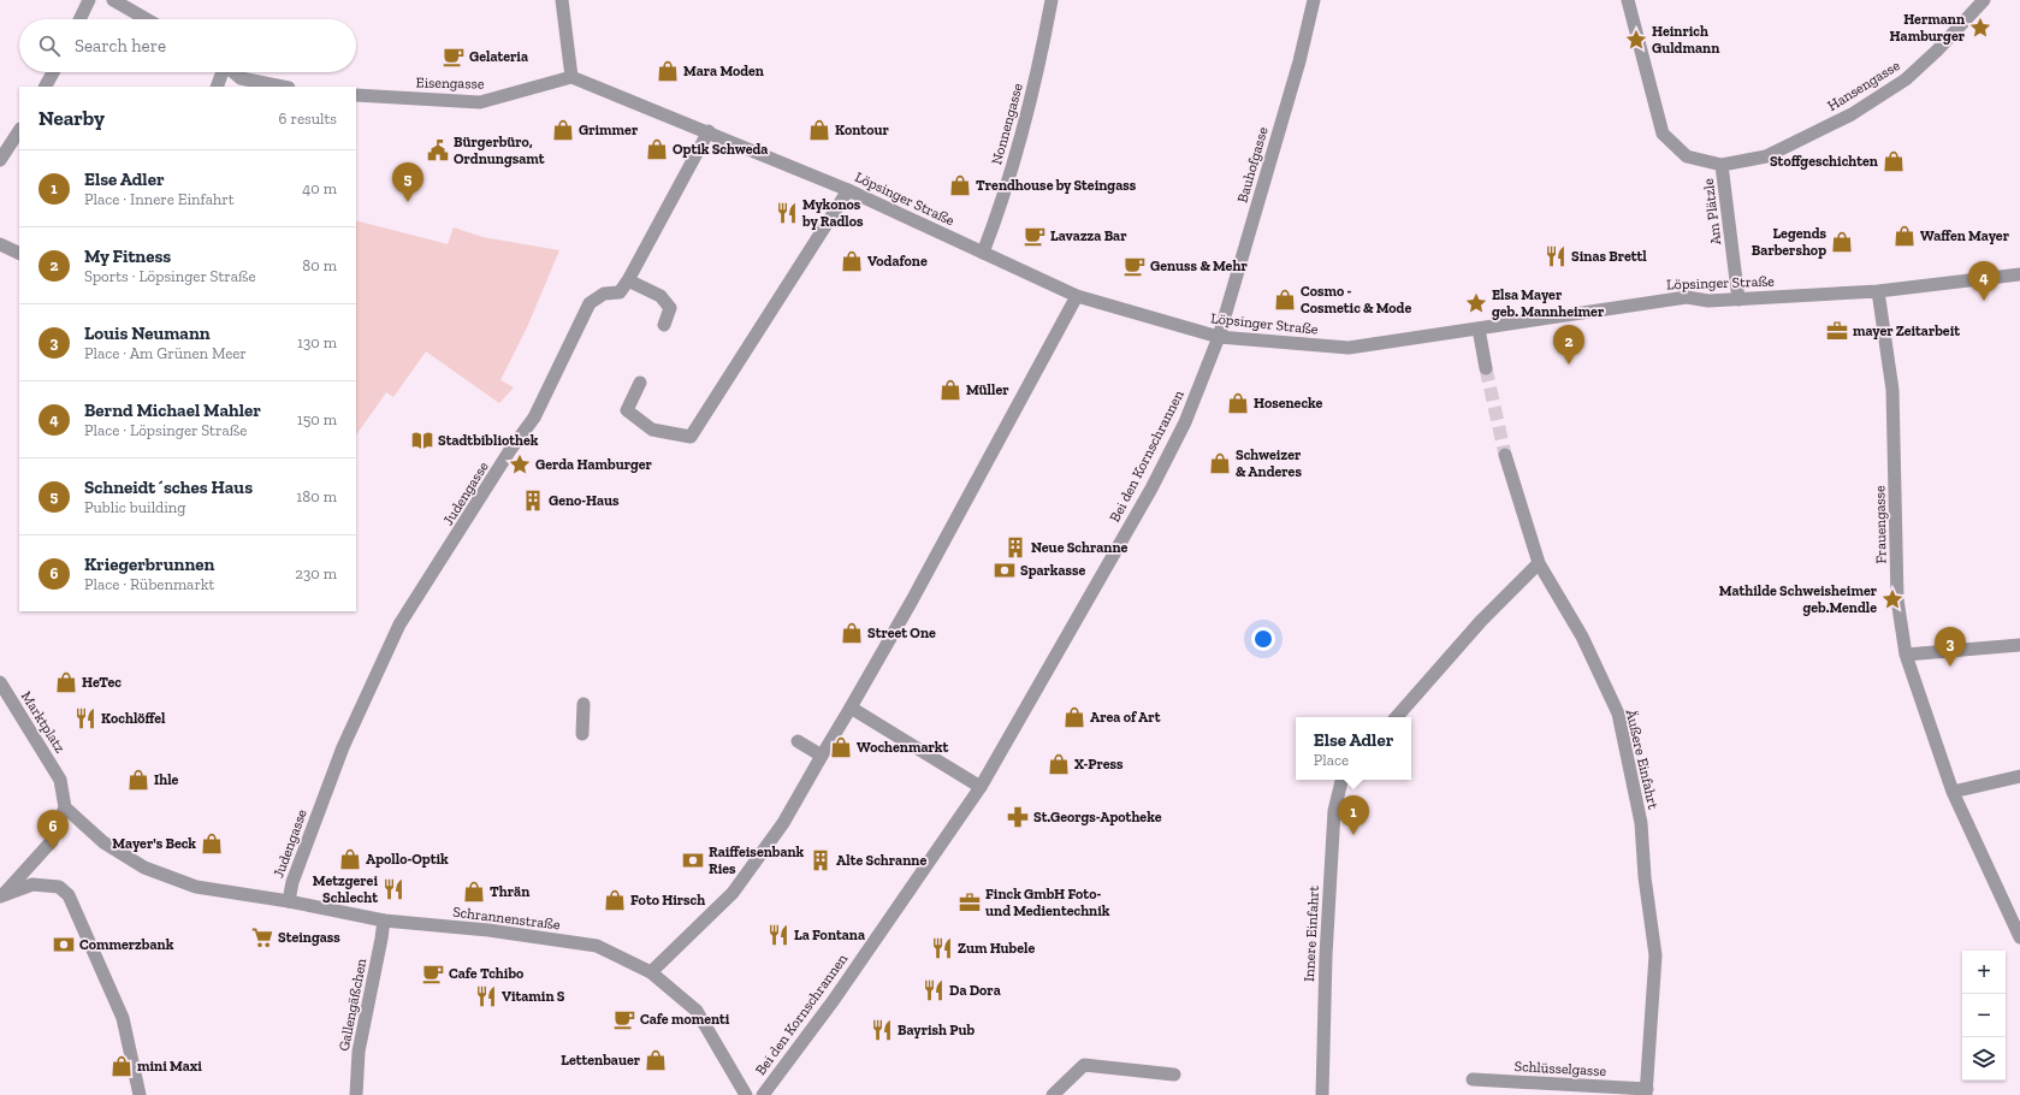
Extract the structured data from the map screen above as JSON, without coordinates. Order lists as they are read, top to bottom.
{
  "streets": {
    "street": [
      "Eisengasse",
      "Hansengasse",
      "Nonnengasse",
      "Bauhofgasse",
      "Löpsinger Straße",
      "Am Plätzle",
      "Bei den Kornschrannen",
      "Judengasse",
      "Frauengasse",
      "Marktplatz",
      "Äußere Einfahrt",
      "Schrannenstraße",
      "Innere Einfahrt",
      "Gallengäßchen",
      "Schlüsselgasse"
    ]
  },
  "crossings": [
    ["Eisengasse", "Löpsinger Straße"],
    ["Hansengasse", "Am Plätzle"],
    ["Nonnengasse", "Löpsinger Straße"],
    ["Bauhofgasse", "Löpsinger Straße"],
    ["Bauhofgasse", "Bei den Kornschrannen"],
    ["Löpsinger Straße", "Am Plätzle"],
    ["Löpsinger Straße", "Bei den Kornschrannen"],
    ["Löpsinger Straße", "Judengasse"],
    ["Löpsinger Straße", "Frauengasse"],
    ["Judengasse", "Schrannenstraße"],
    ["Marktplatz", "Schrannenstraße"],
    ["Äußere Einfahrt", "Schlüsselgasse"],
    ["Schrannenstraße", "Gallengäßchen"]
  ],
  "places": {
    "place": [
      "Hermann Hamburger",
      "Heinrich Guldmann",
      "Elsa Mayer geb. Mannheimer",
      "Gerda Hamburger",
      "Mathilde Schweisheimer geb.Mendle"
    ],
    "cafe": [
      "Gelateria",
      "Lavazza Bar",
      "Genuss & Mehr",
      "Cafe Tchibo",
      "Cafe momenti"
    ],
    "shop": [
      "Mara Moden",
      "Grimmer",
      "Kontour",
      "Optik Schweda",
      "Stoffgeschichten",
      "Trendhouse by Steingass",
      "Waffen Mayer",
      "Legends Barbershop",
      "Vodafone",
      "Cosmo - Cosmetic & Mode",
      "Müller",
      "Hosenecke",
      "Schweizer & Anderes",
      "Street One",
      "HeTec",
      "Area of Art",
      "Wochenmarkt",
      "X-Press",
      "Ihle",
      "Mayer's Beck",
      "Apollo-Optik",
      "Thrän",
      "Foto Hirsch",
      "Lettenbauer",
      "mini Maxi"
    ],
    "public building": ["Bürgerbüro, Ordnungsamt"],
    "restaurant": [
      "Mykonos by Radlos",
      "Sinas Brettl",
      "Kochlöffel",
      "Metzgerei Schlecht",
      "La Fontana",
      "Zum Hubele",
      "Da Dora",
      "Vitamin S",
      "Bayrish Pub"
    ],
    "office": ["mayer Zeitarbeit", "Finck GmbH Foto- und Medientechnik"],
    "library": ["Stadtbibliothek"],
    "building": ["Geno-Haus", "Neue Schranne", "Alte Schranne"],
    "bank": ["Sparkasse", "Raiffeisenbank Ries", "Commerzbank"],
    "pharmacy": ["St.Georgs-Apotheke"],
    "supermarket": ["Steingass"]
  },
  "page": {
    "search": "Search here",
    "heading": ["Nearby", "6 results"],
    "list": [
      {
        "mark": "1",
        "name": "Else Adler",
        "note": "Place · Innere Einfahrt",
        "value": "40 m"
      },
      {
        "mark": "2",
        "name": "My Fitness",
        "note": "Sports · Löpsinger Straße",
        "value": "80 m"
      },
      {
        "mark": "3",
        "name": "Louis Neumann",
        "note": "Place · Am Grünen Meer",
        "value": "130 m"
      },
      {
        "mark": "4",
        "name": "Bernd Michael Mahler",
        "note": "Place · Löpsinger Straße",
        "value": "150 m"
      },
      {
        "mark": "5",
        "name": "Schneidt´sches Haus",
        "note": "Public building",
        "value": "180 m"
      },
      {
        "mark": "6",
        "name": "Kriegerbrunnen",
        "note": "Place · Rübenmarkt",
        "value": "230 m"
      }
    ],
    "pins": [
      "5",
      "4",
      "2",
      "3",
      "1",
      "6"
    ],
    "popup": ["Else Adler", "Place"],
    "map_buttons": ["+", "−"]
  }
}
